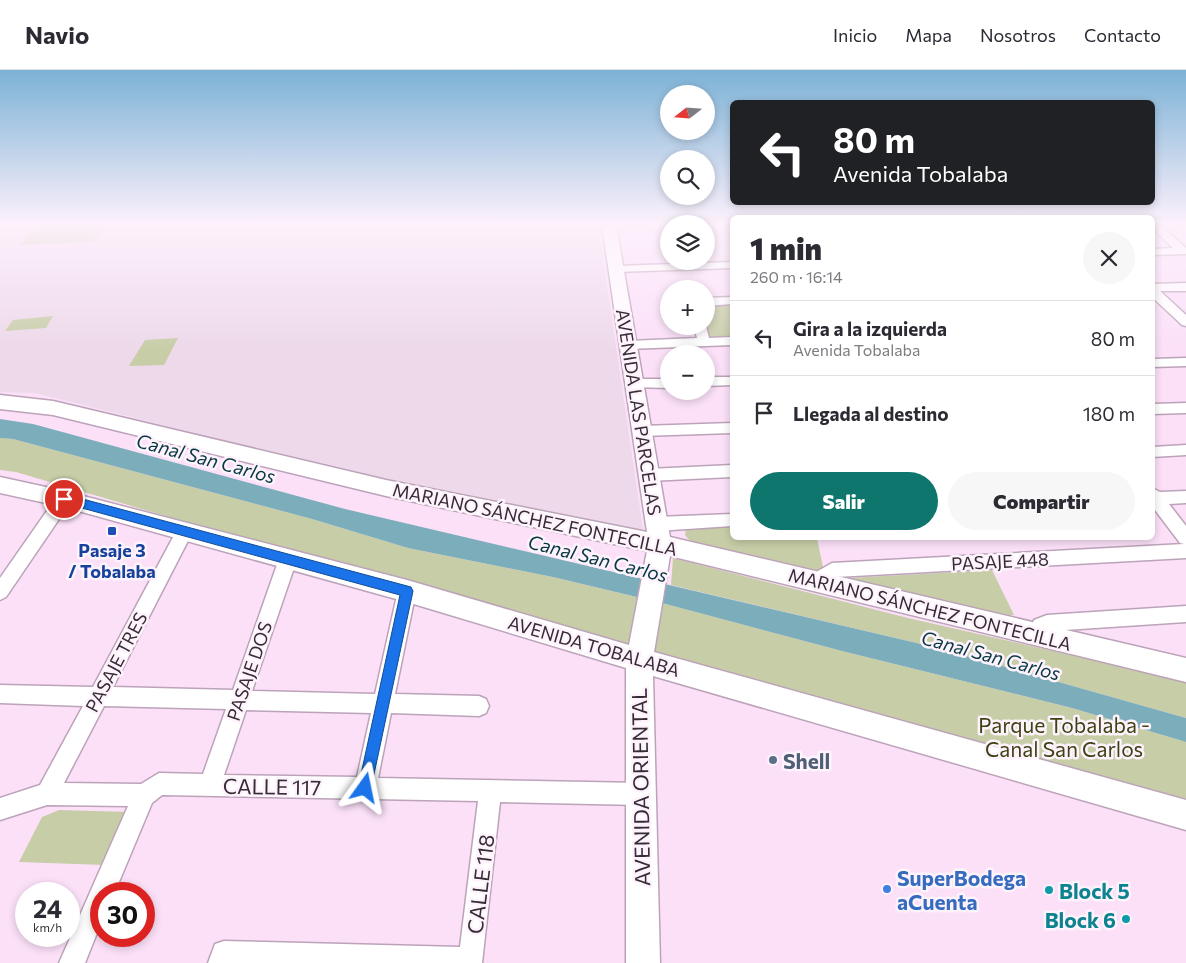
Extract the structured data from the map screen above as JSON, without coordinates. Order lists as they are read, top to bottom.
{
  "streets": {
    "main road": [
      "AVENIDA LAS PARCELAS",
      "MARIANO SÁNCHEZ FONTECILLA",
      "AVENIDA TOBALABA",
      "AVENIDA ORIENTAL"
    ],
    "street": [
      "PASAJE 448",
      "PASAJE TRES",
      "PASAJE DOS",
      "CALLE 117",
      "CALLE 118"
    ]
  },
  "crossings": [
    ["AVENIDA LAS PARCELAS", "MARIANO SÁNCHEZ FONTECILLA"],
    ["AVENIDA LAS PARCELAS", "AVENIDA ORIENTAL"],
    ["MARIANO SÁNCHEZ FONTECILLA", "PASAJE 448"],
    ["AVENIDA TOBALABA", "PASAJE TRES"],
    ["AVENIDA TOBALABA", "PASAJE DOS"],
    ["AVENIDA TOBALABA", "AVENIDA ORIENTAL"],
    ["PASAJE TRES", "CALLE 117"],
    ["PASAJE DOS", "CALLE 117"],
    ["CALLE 117", "AVENIDA ORIENTAL"],
    ["CALLE 117", "CALLE 118"]
  ],
  "water": ["Canal San Carlos"],
  "parks": ["Parque Tobalaba - Canal San Carlos"],
  "places": {
    "transit": ["Pasaje 3 / Tobalaba"],
    "other": [
      "Shell",
      "SuperBodega aCuenta",
      "Block 5",
      "Block 6"
    ]
  },
  "north": "left",
  "page": {
    "header": "Navio",
    "nav": [
      "Inicio",
      "Mapa",
      "Nosotros",
      "Contacto"
    ],
    "map_buttons": ["+", "−"],
    "turn": ["80 m", "Avenida Tobalaba"],
    "heading": ["1 min", "260 m · 16:14"],
    "list": [
      {
        "name": "Gira a la izquierda",
        "note": "Avenida Tobalaba",
        "value": "80 m"
      },
      {
        "name": "Llegada al destino",
        "value": "180 m"
      }
    ],
    "buttons": ["Salir", "Compartir"],
    "speed": "24 km/h",
    "limit": "30"
  }
}
